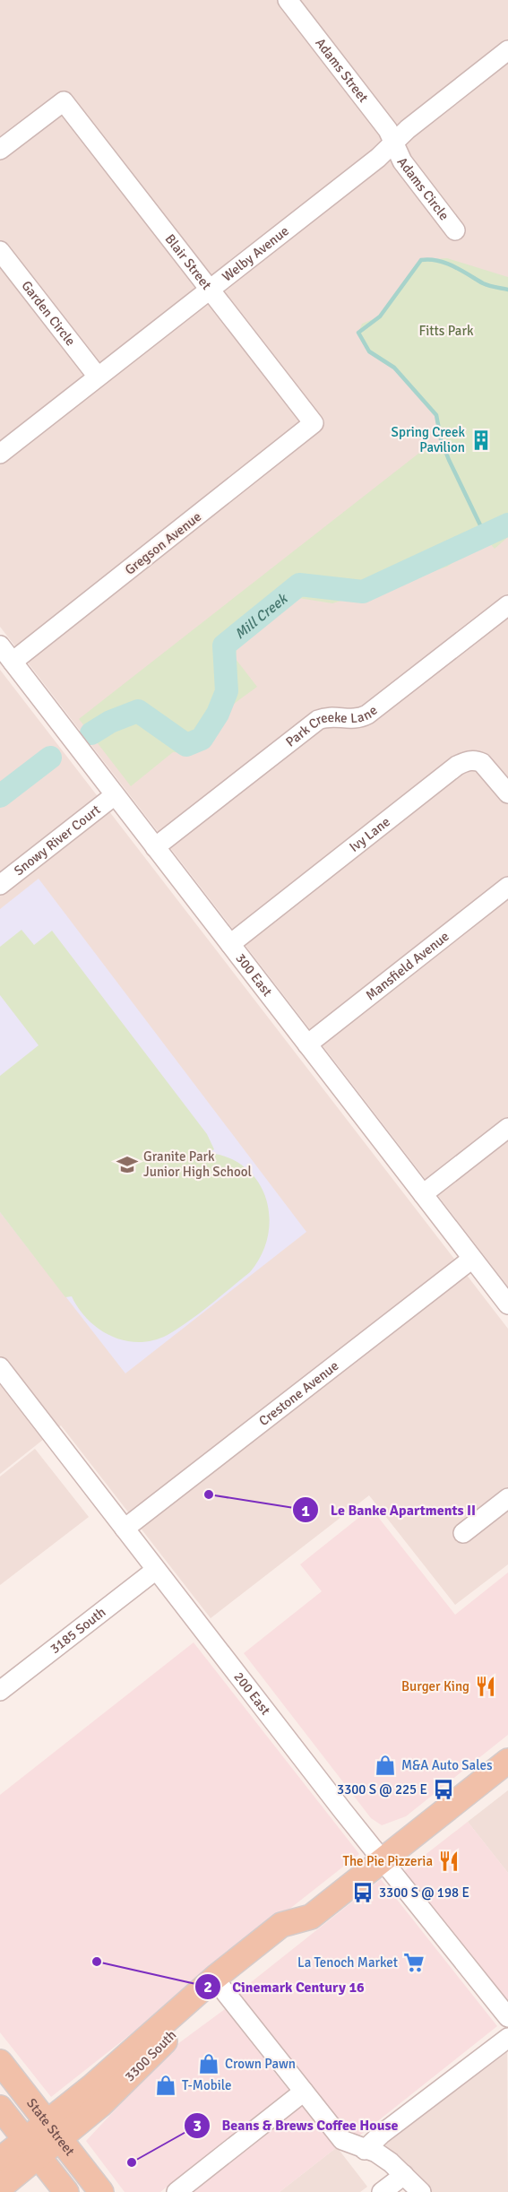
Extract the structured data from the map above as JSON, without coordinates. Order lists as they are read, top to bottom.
{
  "streets": {
    "main road": ["3300 South", "State Street"],
    "street": [
      "Adams Street",
      "Adams Circle",
      "Welby Avenue",
      "Blair Street",
      "Garden Circle",
      "Gregson Avenue",
      "Park Creeke Lane",
      "Ivy Lane",
      "Snowy River Court",
      "Mansfield Avenue",
      "300 East",
      "Crestone Avenue",
      "3185 South",
      "200 East"
    ]
  },
  "crossings": [
    ["Adams Street", "Adams Circle"],
    ["Adams Street", "Welby Avenue"],
    ["Adams Circle", "Welby Avenue"],
    ["Welby Avenue", "Blair Street"],
    ["Welby Avenue", "Garden Circle"],
    ["Blair Street", "Gregson Avenue"],
    ["Gregson Avenue", "300 East"],
    ["Park Creeke Lane", "300 East"],
    ["Ivy Lane", "300 East"],
    ["Snowy River Court", "300 East"],
    ["Mansfield Avenue", "300 East"],
    ["300 East", "Crestone Avenue"],
    ["Crestone Avenue", "200 East"],
    ["3185 South", "200 East"],
    ["200 East", "3300 South"],
    ["3300 South", "State Street"]
  ],
  "water": ["Mill Creek"],
  "parks": ["Fitts Park"],
  "places": {
    "building": ["Spring Creek Pavilion"],
    "school or university": ["Granite Park Junior High School"],
    "other": ["Le Banke Apartments II", "Cinemark Century 16", "Beans & Brews Coffee House"],
    "restaurant": ["Burger King", "The Pie Pizzeria"],
    "shop": ["M&A Auto Sales", "Crown Pawn", "T-Mobile"],
    "bus stop": ["3300 S @ 225 E", "3300 S @ 198 E"],
    "supermarket": ["La Tenoch Market"]
  }
}
